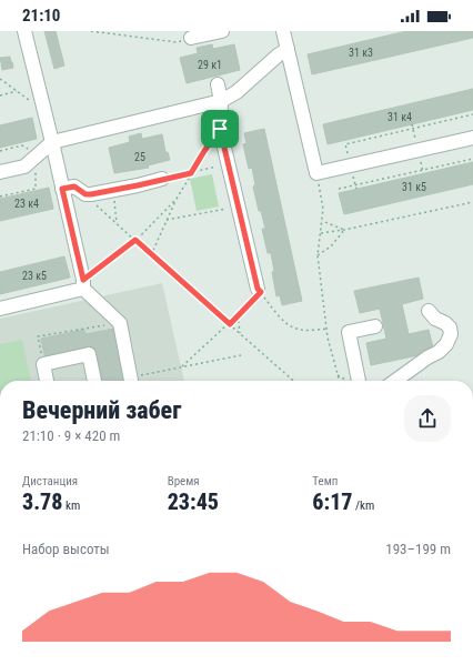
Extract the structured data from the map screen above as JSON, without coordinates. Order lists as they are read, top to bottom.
{
  "house_numbers": [
    "31 к3",
    "29 к1",
    "31 к4",
    "25",
    "31 к5",
    "23 к4",
    "23 к5"
  ],
  "page": {
    "status": "21:10",
    "heading": ["Вечерний забег", "21:10 · 9 × 420 m"],
    "stats": [
      ["Дистанция", "3.78 km"],
      ["Время", "23:45"],
      ["Темп", "6:17 /km"]
    ],
    "chart": ["Набор высоты", "193–199 m"]
  }
}
